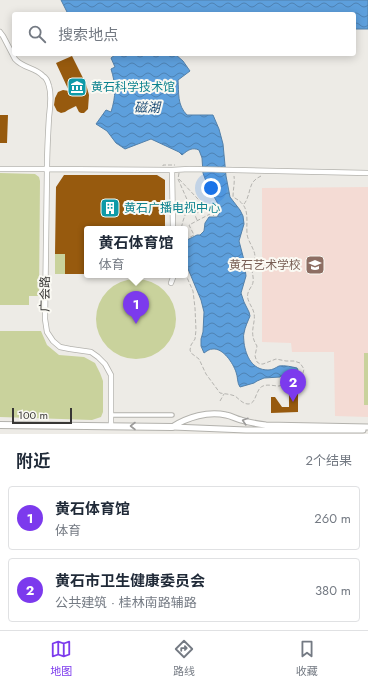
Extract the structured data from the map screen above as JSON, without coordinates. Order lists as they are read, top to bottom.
{
  "streets": {
    "street": ["广会路"]
  },
  "water": ["磁湖"],
  "places": {
    "museum": ["黄石科学技术馆"],
    "building": ["黄石广播电视中心"],
    "school or university": ["黄石艺术学校"]
  },
  "scale_bar": "100 m",
  "page": {
    "search": "搜索地点",
    "popup": ["黄石体育馆", "体育"],
    "pins": ["1", "2"],
    "scale": "100 m",
    "heading": ["附近", "2个结果"],
    "list": [
      {
        "mark": "1",
        "name": "黄石体育馆",
        "note": "体育",
        "value": "260 m"
      },
      {
        "mark": "2",
        "name": "黄石市卫生健康委员会",
        "note": "公共建筑 · 桂林南路辅路",
        "value": "380 m"
      }
    ],
    "nav": ["地图", "路线", "收藏"]
  }
}
